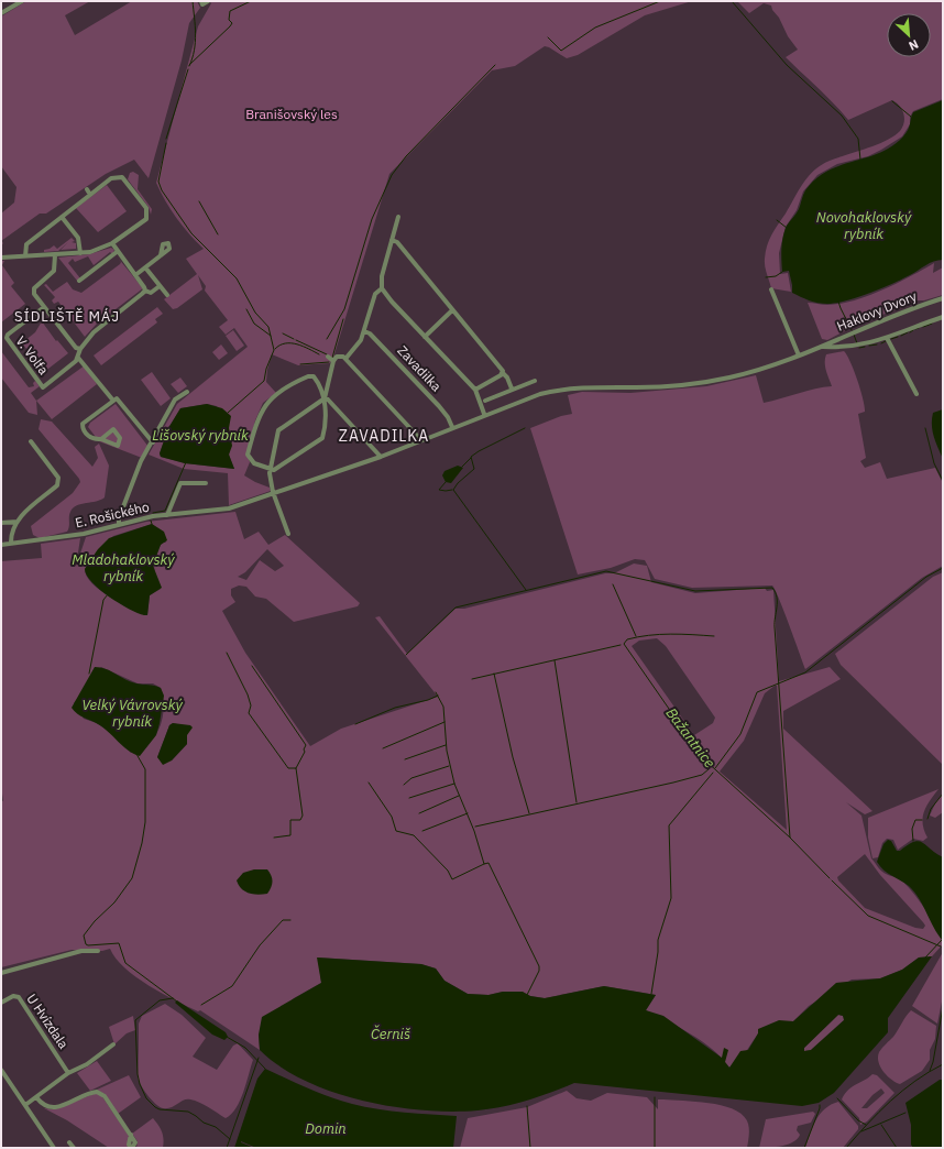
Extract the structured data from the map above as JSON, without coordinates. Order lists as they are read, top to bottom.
{
  "streets": {
    "street": [
      "Haklovy Dvory",
      "V. Volfa",
      "Zavadilka",
      "E. Rošického",
      "U Hvízdala"
    ]
  },
  "districts": ["SÍDLIŠTĚ MÁJ", "ZAVADILKA"],
  "water": [
    "Novohaklovský rybník",
    "Lišovský rybník",
    "Mladohaklovský rybník",
    "Velký Vávrovský rybník",
    "Bažantnice",
    "Černiš",
    "Domin"
  ],
  "parks": ["Branišovský les"],
  "north": "bottom right"
}
